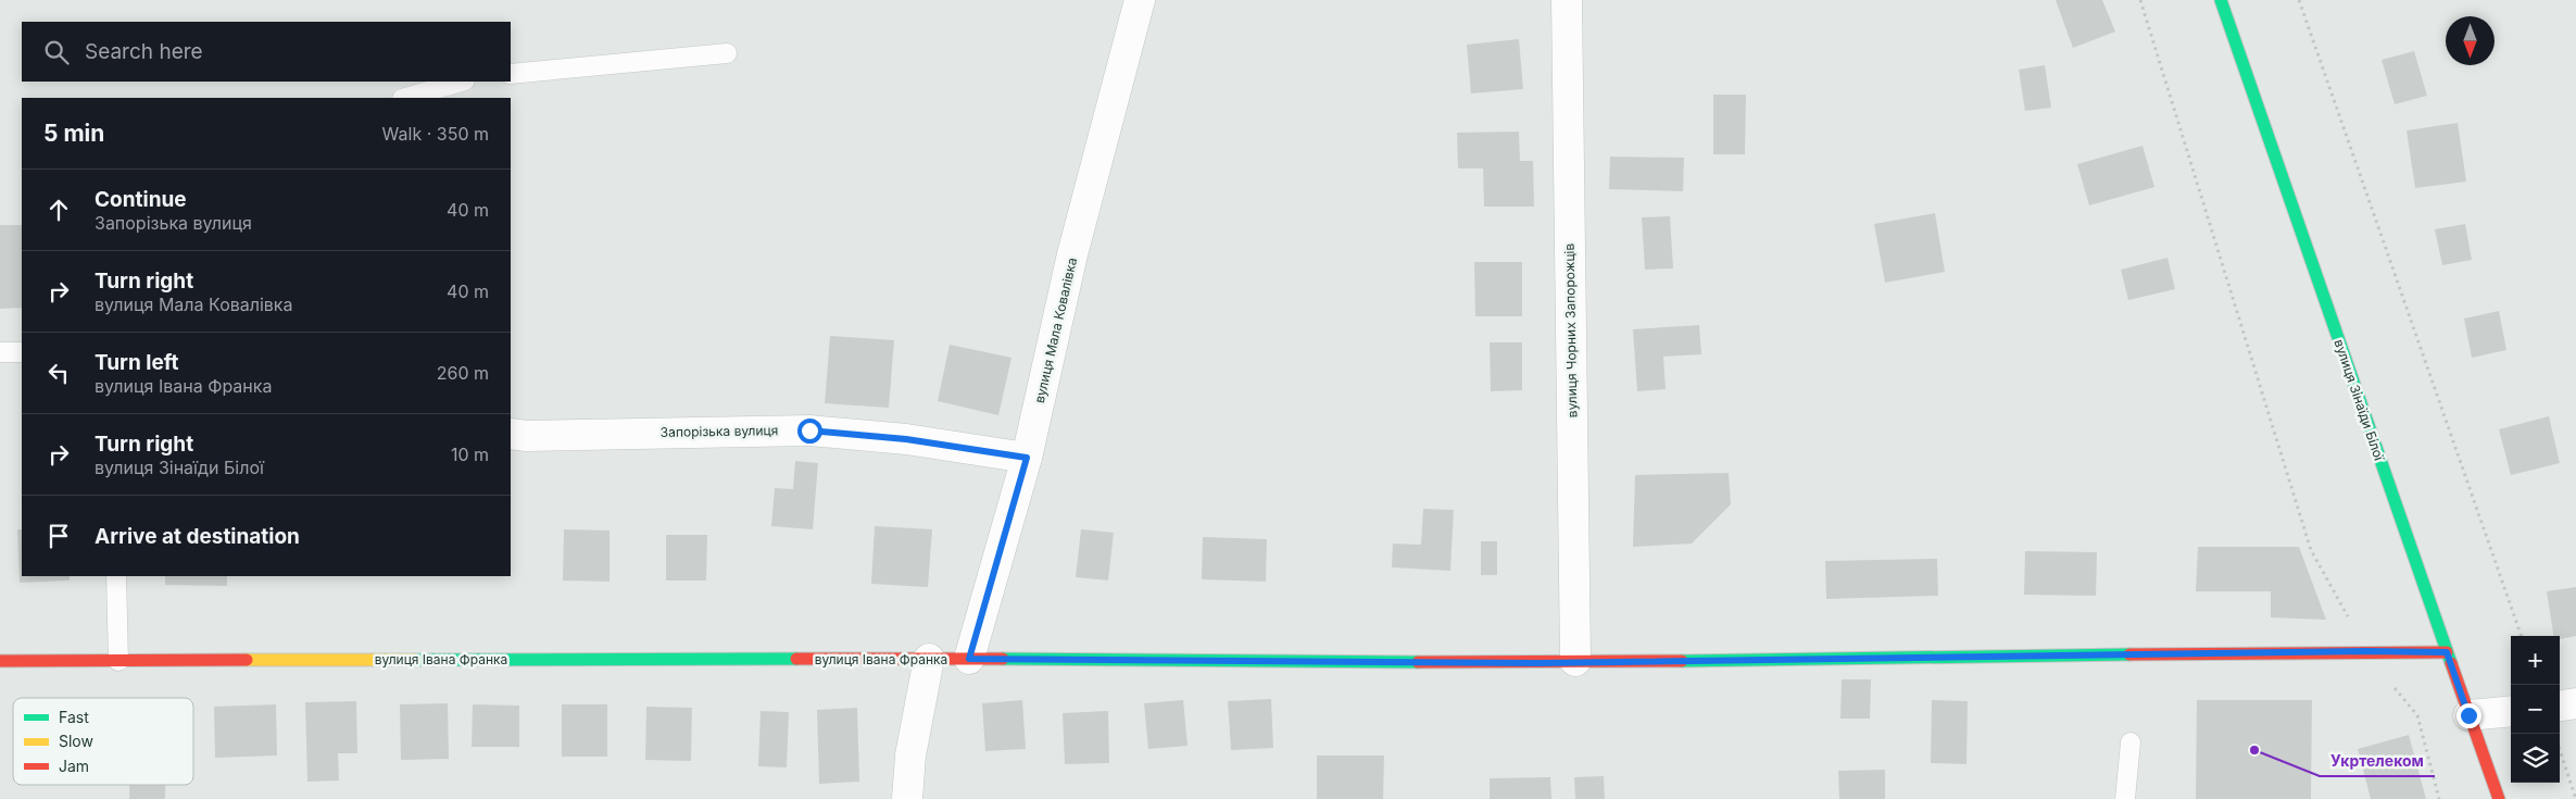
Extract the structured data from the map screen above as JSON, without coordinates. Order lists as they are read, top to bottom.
{
  "streets": {
    "street": [
      "вулиця Мала Ковалівка",
      "вулиця Чорних Запорожців",
      "вулиця Зінаїди Білої",
      "Запорізька вулиця",
      "вулиця Івана Франка"
    ]
  },
  "crossings": [
    ["вулиця Мала Ковалівка", "Запорізька вулиця"],
    ["вулиця Мала Ковалівка", "вулиця Івана Франка"],
    ["вулиця Чорних Запорожців", "вулиця Івана Франка"],
    ["вулиця Зінаїди Білої", "вулиця Івана Франка"]
  ],
  "places": ["Укртелеком"],
  "legend": ["Fast", "Slow", "Jam"],
  "north": "bottom",
  "page": {
    "search": "Search here",
    "heading": ["5 min", "Walk · 350 m"],
    "list": [
      ["Continue", "Запорізька вулиця", "40 m"],
      ["Turn right", "вулиця Мала Ковалівка", "40 m"],
      ["Turn left", "вулиця Івана Франка", "260 m"],
      ["Turn right", "вулиця Зінаїди Білої", "10 m"],
      "Arrive at destination"
    ],
    "map_buttons": ["+", "−"]
  }
}
